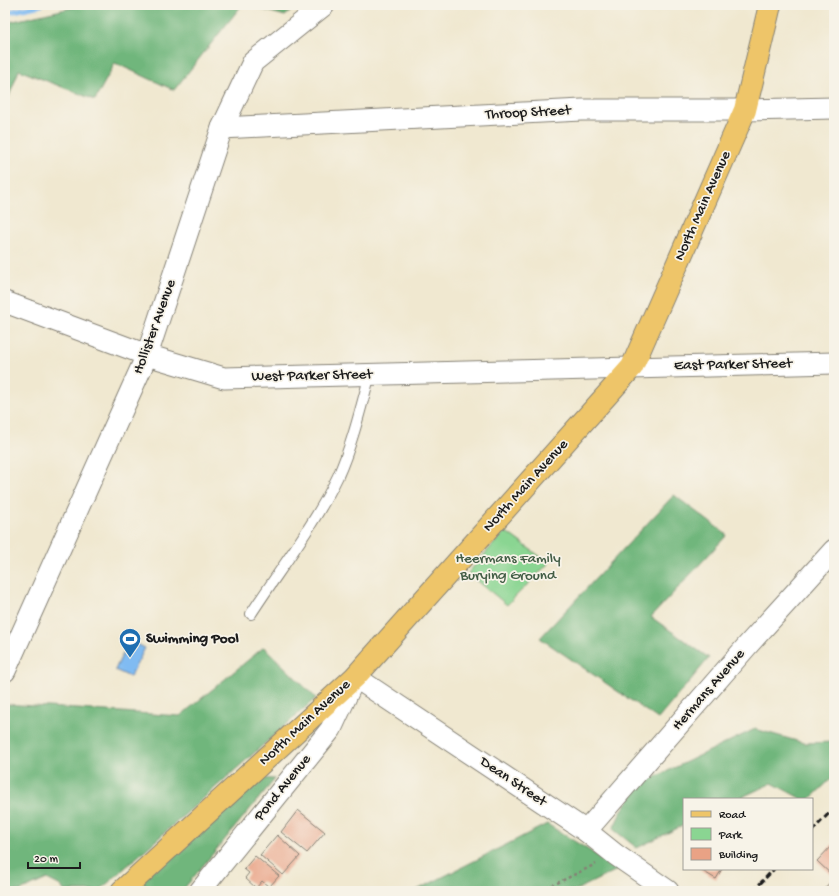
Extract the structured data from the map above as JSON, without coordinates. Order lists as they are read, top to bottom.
{
  "streets": {
    "main road": ["North Main Avenue"],
    "street": [
      "Throop Street",
      "Hollister Avenue",
      "East Parker Street",
      "West Parker Street",
      "Hermans Avenue",
      "Dean Street",
      "Pond Avenue"
    ]
  },
  "crossings": [
    ["Throop Street", "North Main Avenue"],
    ["Throop Street", "Hollister Avenue"],
    ["North Main Avenue", "East Parker Street"],
    ["North Main Avenue", "West Parker Street"],
    ["North Main Avenue", "Dean Street"],
    ["North Main Avenue", "Pond Avenue"],
    ["Hollister Avenue", "West Parker Street"],
    ["East Parker Street", "West Parker Street"],
    ["Hermans Avenue", "Dean Street"],
    ["Dean Street", "Pond Avenue"]
  ],
  "parks": ["Heermans Family Burying Ground"],
  "places": {
    "sports": ["Swimming Pool"]
  },
  "legend": ["Road", "Park", "Building"],
  "scale_bar": "20 m"
}
